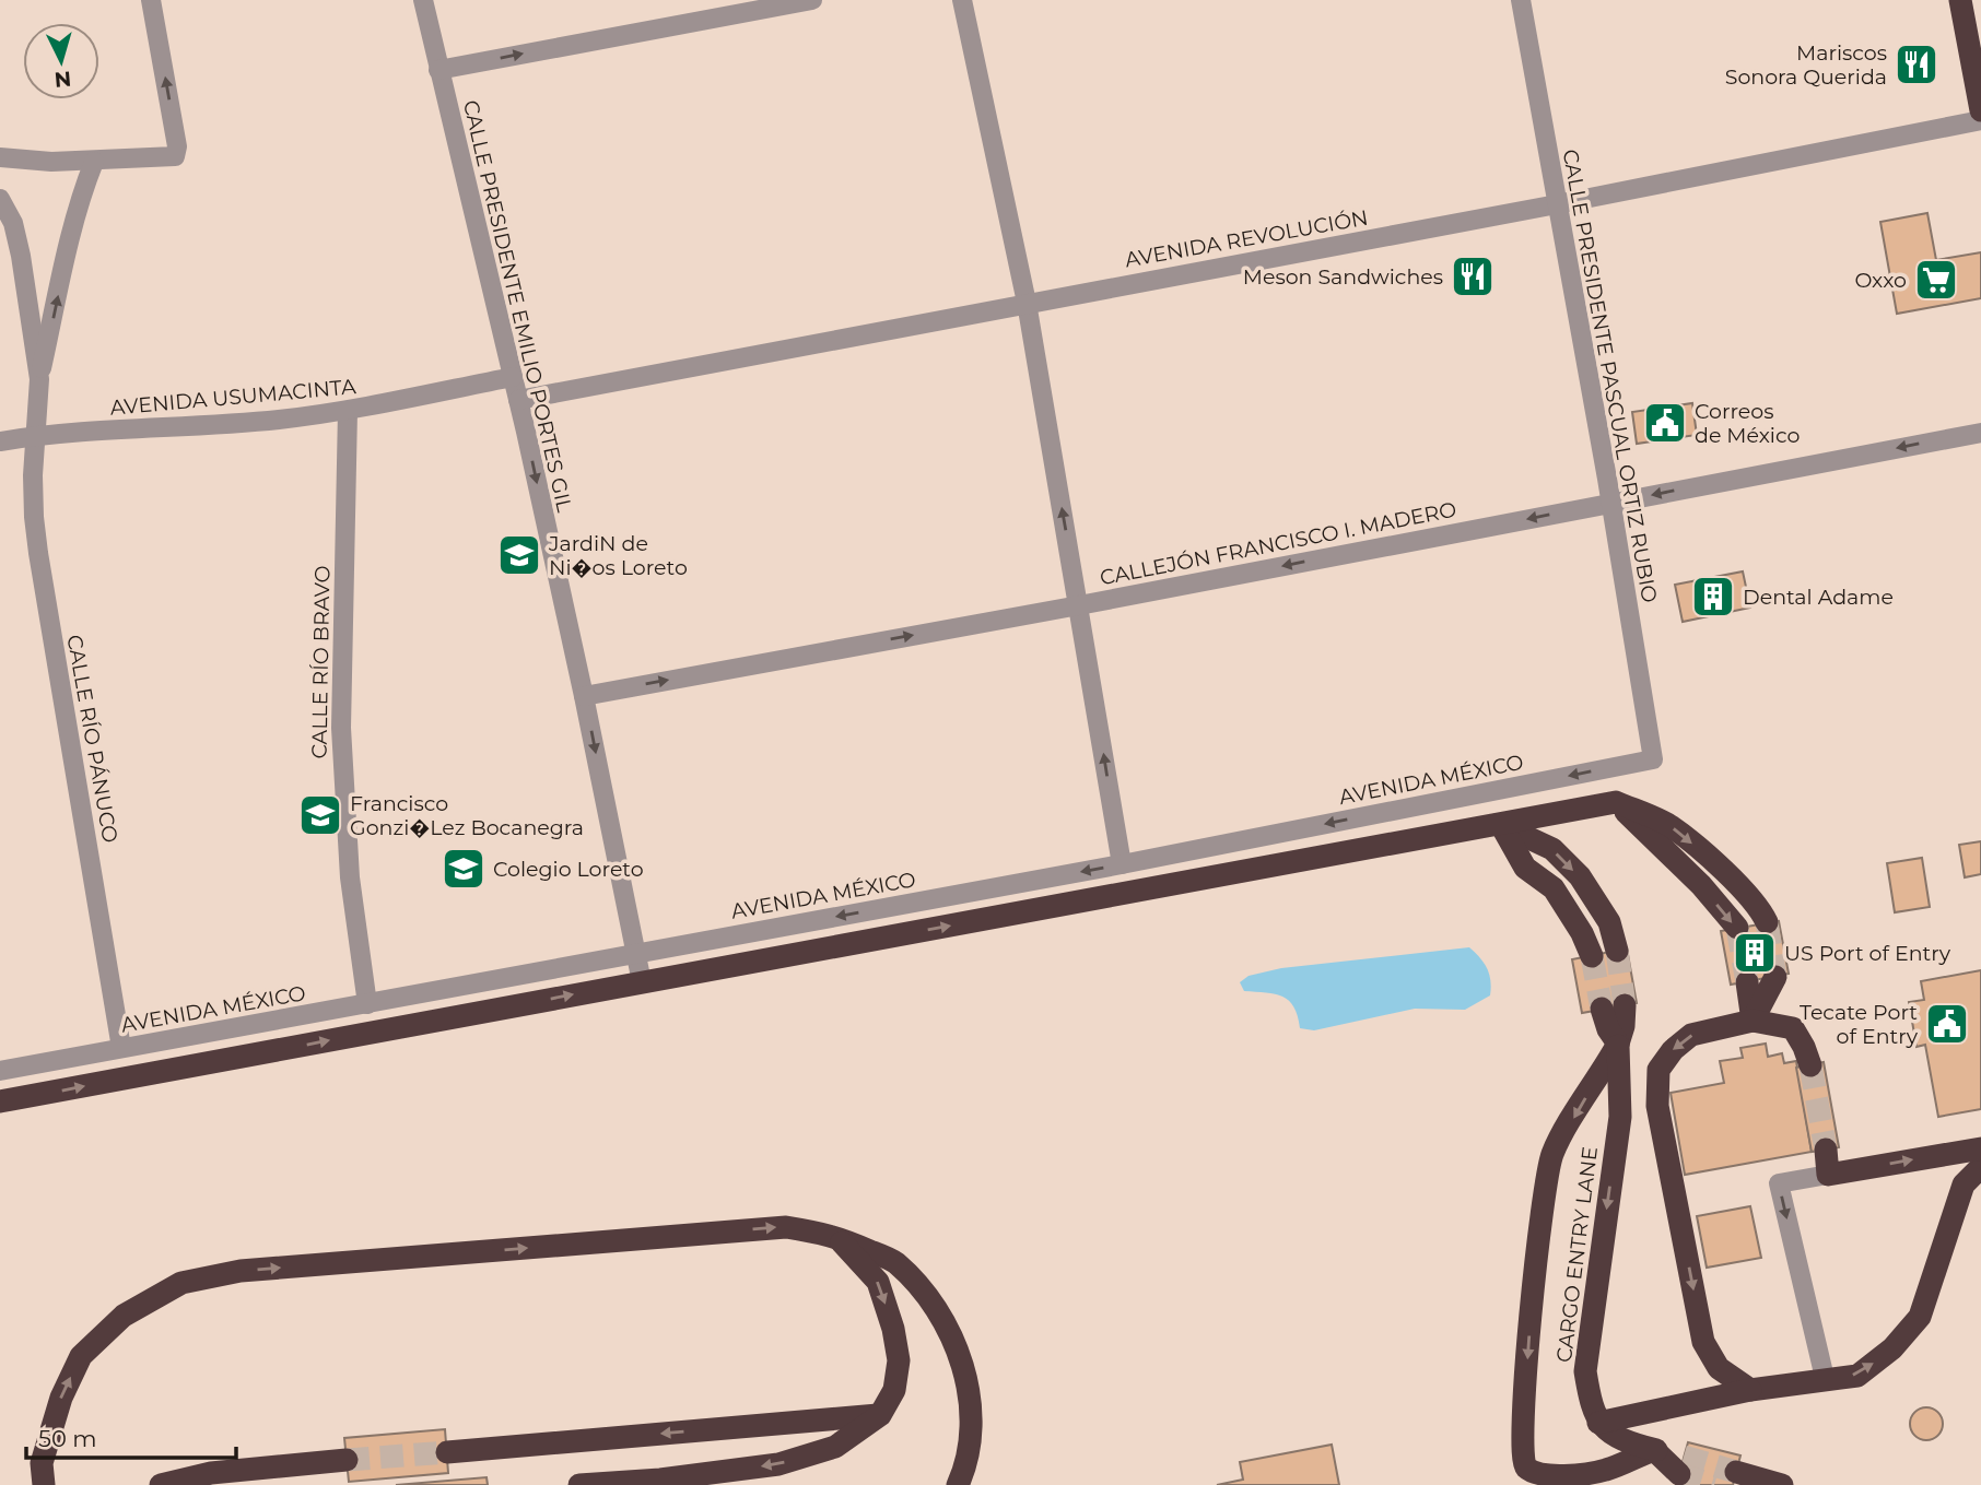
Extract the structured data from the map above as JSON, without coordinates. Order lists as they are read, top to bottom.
{
  "streets": {
    "highway": ["CARGO ENTRY LANE"],
    "street": [
      "AVENIDA REVOLUCIÓN",
      "CALLE PRESIDENTE EMILIO PORTES GIL",
      "CALLE PRESIDENTE PASCUAL ORTIZ RUBIO",
      "AVENIDA USUMACINTA",
      "CALLEJÓN FRANCISCO I. MADERO",
      "CALLE RÍO BRAVO",
      "CALLE RÍO PÁNUCO",
      "AVENIDA MÉXICO"
    ]
  },
  "crossings": [
    ["AVENIDA REVOLUCIÓN", "CALLE PRESIDENTE EMILIO PORTES GIL"],
    ["AVENIDA REVOLUCIÓN", "CALLE PRESIDENTE PASCUAL ORTIZ RUBIO"],
    ["CALLE PRESIDENTE EMILIO PORTES GIL", "AVENIDA USUMACINTA"],
    ["CALLE PRESIDENTE EMILIO PORTES GIL", "CALLEJÓN FRANCISCO I. MADERO"],
    ["CALLE PRESIDENTE EMILIO PORTES GIL", "AVENIDA MÉXICO"],
    ["CALLE PRESIDENTE PASCUAL ORTIZ RUBIO", "CALLEJÓN FRANCISCO I. MADERO"],
    ["CALLE PRESIDENTE PASCUAL ORTIZ RUBIO", "AVENIDA MÉXICO"],
    ["AVENIDA USUMACINTA", "CALLE RÍO BRAVO"],
    ["AVENIDA USUMACINTA", "CALLE RÍO PÁNUCO"],
    ["CALLE RÍO BRAVO", "AVENIDA MÉXICO"],
    ["CALLE RÍO PÁNUCO", "AVENIDA MÉXICO"]
  ],
  "one_way": ["CALLE PRESIDENTE EMILIO PORTES GIL", "AVENIDA MÉXICO", "CARGO ENTRY LANE"],
  "places": {
    "restaurant": ["Mariscos Sonora Querida", "Meson Sandwiches"],
    "supermarket": ["Oxxo"],
    "public building": ["Correos de México", "Tecate Port of Entry"],
    "school or university": ["JardiN de Ni�os Loreto", "Francisco Gonzi�Lez Bocanegra", "Colegio Loreto"],
    "building": ["Dental Adame", "US Port of Entry"]
  },
  "scale_bar": "50 m",
  "north": "bottom"
}
